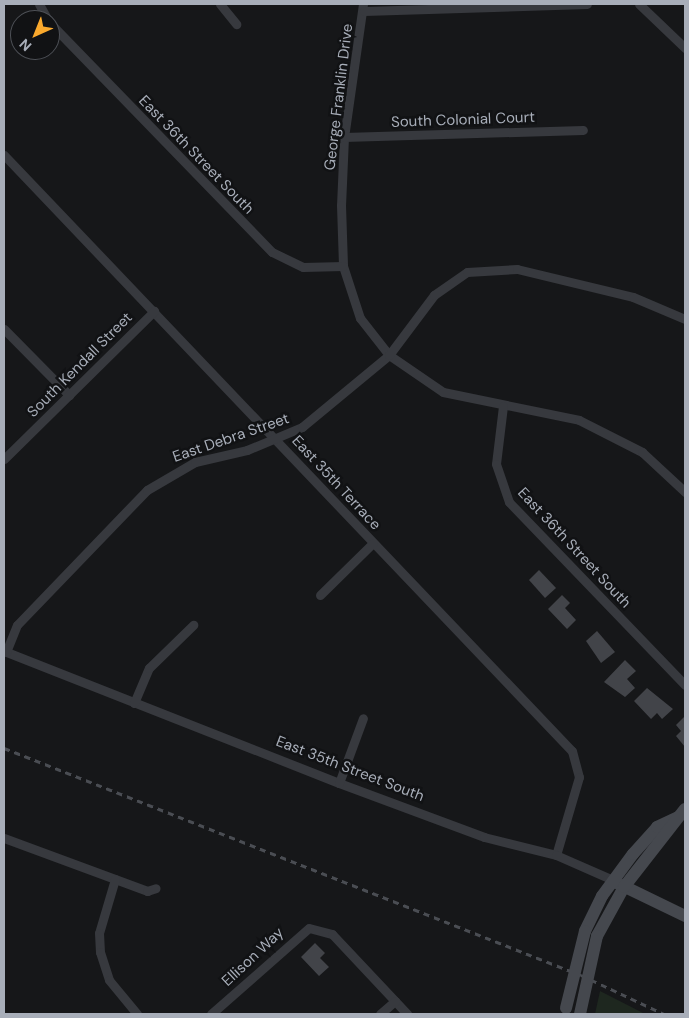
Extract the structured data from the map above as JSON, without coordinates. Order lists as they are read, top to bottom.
{
  "streets": {
    "main road": ["East 35th Street South"],
    "street": [
      "George Franklin Drive",
      "South Colonial Court",
      "East 36th Street South",
      "South Kendall Street",
      "East Debra Street",
      "East 35th Terrace",
      "Ellison Way"
    ]
  },
  "crossings": [
    ["George Franklin Drive", "South Colonial Court"],
    ["George Franklin Drive", "East 36th Street South"],
    ["George Franklin Drive", "East Debra Street"],
    ["South Kendall Street", "East 35th Terrace"],
    ["East Debra Street", "East 35th Terrace"],
    ["East Debra Street", "East 35th Street South"],
    ["East 35th Terrace", "East 35th Street South"]
  ],
  "north": "bottom left"
}
